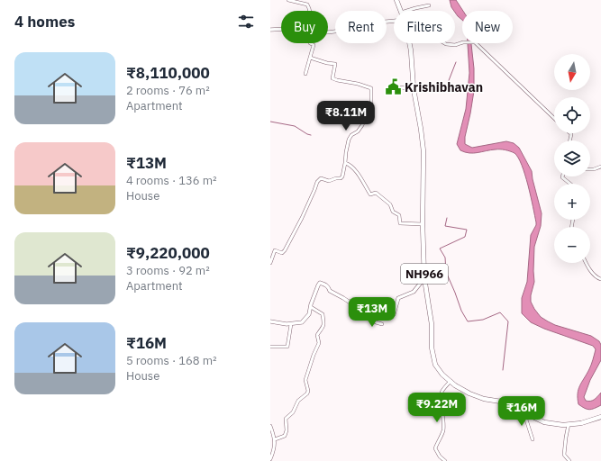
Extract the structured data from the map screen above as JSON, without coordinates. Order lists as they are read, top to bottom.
{
  "streets": {
    "highway": ["NH966"]
  },
  "places": {
    "public building": ["Krishibhavan"]
  },
  "north": "bottom",
  "page": {
    "heading": "4 homes",
    "chip": [
      "Buy",
      "Rent",
      "Filters",
      "New"
    ],
    "list": [
      {
        "name": "₹8,110,000",
        "note": "2 rooms · 76 m² · Apartment"
      },
      {
        "name": "₹13M",
        "note": "4 rooms · 136 m² · House"
      },
      {
        "name": "₹9,220,000",
        "note": "3 rooms · 92 m² · Apartment"
      },
      {
        "name": "₹16M",
        "note": "5 rooms · 168 m² · House"
      }
    ],
    "map_buttons": ["+", "−"],
    "price": [
      "₹8.11M",
      "₹13M",
      "₹9.22M",
      "₹16M"
    ]
  }
}
